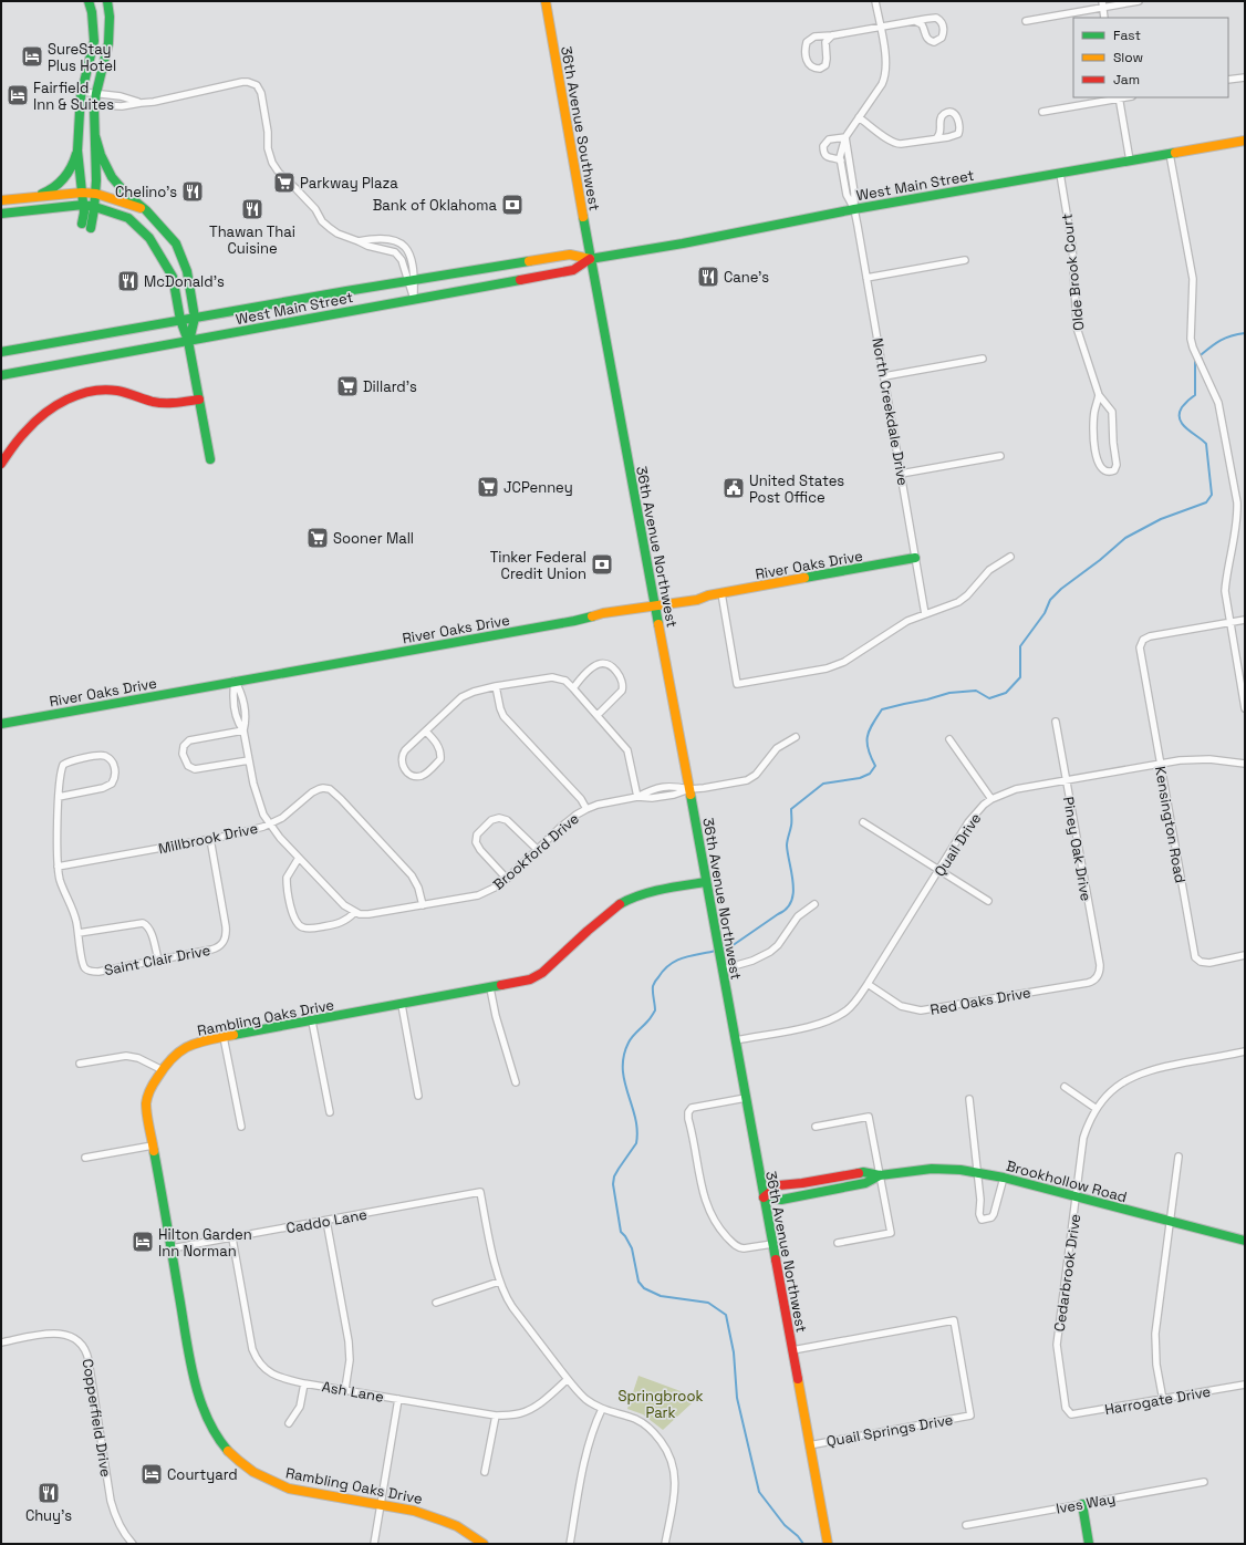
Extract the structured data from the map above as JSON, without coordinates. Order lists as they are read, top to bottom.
{
  "streets": {
    "main road": [
      "36th Avenue Southwest",
      "West Main Street",
      "36th Avenue Northwest",
      "River Oaks Drive",
      "Rambling Oaks Drive",
      "Brookhollow Road"
    ],
    "street": [
      "Olde Brook Court",
      "North Creekdale Drive",
      "Kensington Road",
      "Millbrook Drive",
      "Quail Drive",
      "Piney Oak Drive",
      "Brookford Drive",
      "Saint Clair Drive",
      "Red Oaks Drive",
      "Caddo Lane",
      "Cedarbrook Drive",
      "Ash Lane",
      "Harrogate Drive",
      "Copperfield Drive",
      "Quail Springs Drive",
      "Ives Way"
    ]
  },
  "crossings": [
    ["36th Avenue Southwest", "West Main Street"],
    ["36th Avenue Southwest", "36th Avenue Northwest"],
    ["West Main Street", "Olde Brook Court"],
    ["West Main Street", "North Creekdale Drive"],
    ["West Main Street", "36th Avenue Northwest"],
    ["North Creekdale Drive", "River Oaks Drive"],
    ["36th Avenue Northwest", "River Oaks Drive"],
    ["36th Avenue Northwest", "Quail Drive"],
    ["36th Avenue Northwest", "Brookford Drive"],
    ["36th Avenue Northwest", "Rambling Oaks Drive"],
    ["36th Avenue Northwest", "Brookhollow Road"],
    ["36th Avenue Northwest", "Quail Springs Drive"],
    ["Kensington Road", "Quail Drive"],
    ["Millbrook Drive", "Brookford Drive"],
    ["Millbrook Drive", "Saint Clair Drive"],
    ["Quail Drive", "Piney Oak Drive"],
    ["Quail Drive", "Red Oaks Drive"],
    ["Piney Oak Drive", "Red Oaks Drive"],
    ["Rambling Oaks Drive", "Caddo Lane"],
    ["Brookhollow Road", "Cedarbrook Drive"],
    ["Caddo Lane", "Ash Lane"],
    ["Cedarbrook Drive", "Harrogate Drive"]
  ],
  "parks": ["Springbrook Park"],
  "places": {
    "hotel": [
      "SureStay Plus Hotel",
      "Fairfield Inn & Suites",
      "Hilton Garden Inn Norman",
      "Courtyard"
    ],
    "supermarket": [
      "Parkway Plaza",
      "Dillard's",
      "JCPenney",
      "Sooner Mall"
    ],
    "restaurant": [
      "Chelino's",
      "Thawan Thai Cuisine",
      "Cane's",
      "McDonald's",
      "Chuy's"
    ],
    "bank": ["Bank of Oklahoma", "Tinker Federal Credit Union"],
    "public building": ["United States Post Office"]
  },
  "legend": ["Fast", "Slow", "Jam"]
}
